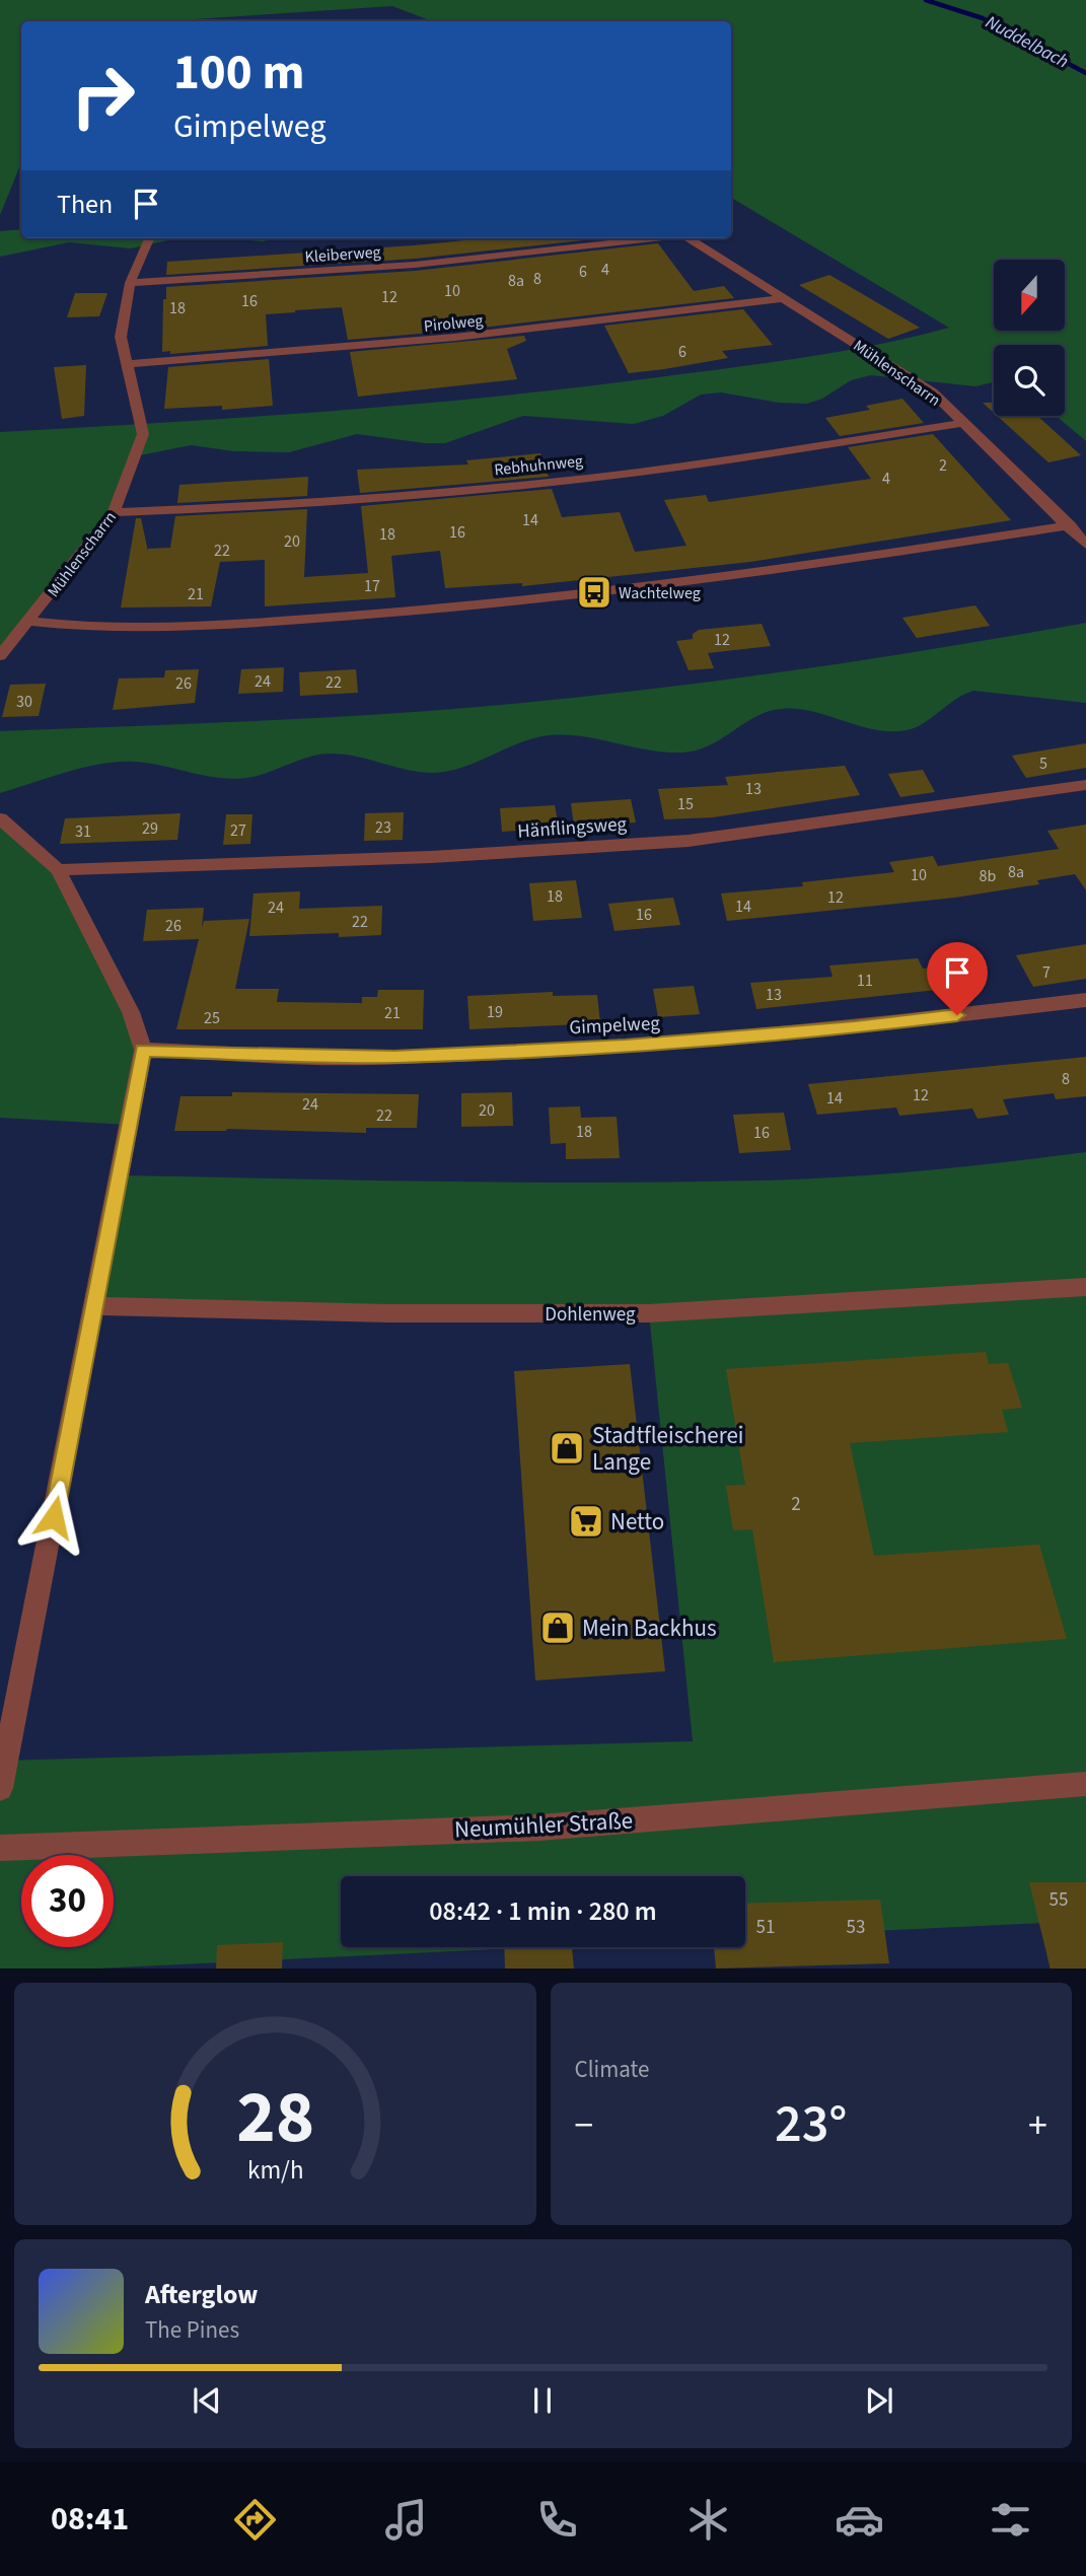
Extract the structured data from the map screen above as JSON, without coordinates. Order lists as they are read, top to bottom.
{
  "streets": {
    "street": [
      "Kleiberweg",
      "Pirolweg",
      "Mühlenscharrn",
      "Rebhuhnweg",
      "Hänflingsweg",
      "Gimpelweg",
      "Dohlenweg",
      "Neumühler Straße"
    ]
  },
  "crossings": [
    ["Kleiberweg", "Mühlenscharrn"],
    ["Pirolweg", "Mühlenscharrn"],
    ["Mühlenscharrn", "Rebhuhnweg"]
  ],
  "water": ["Nuddelbach"],
  "places": {
    "bus stop": ["Wachtelweg"],
    "shop": ["Stadtfleischerei Lange", "Mein Backhus"],
    "supermarket": ["Netto"]
  },
  "house_numbers": [
    "4",
    "6",
    "8",
    "8a",
    "10",
    "12",
    "16",
    "18",
    "6",
    "2",
    "4",
    "14",
    "16",
    "18",
    "20",
    "22",
    "17",
    "21",
    "12",
    "24",
    "22",
    "26",
    "30",
    "5",
    "13",
    "15",
    "23",
    "29",
    "27",
    "31",
    "8a",
    "10",
    "8b",
    "18",
    "12",
    "14",
    "24",
    "16",
    "22",
    "26",
    "7",
    "11",
    "13",
    "19",
    "21",
    "25",
    "8",
    "12",
    "14",
    "24",
    "20",
    "22",
    "18",
    "16",
    "2",
    "55",
    "51",
    "53"
  ],
  "north": "bottom",
  "page": {
    "turn": ["100 m", "Gimpelweg"],
    "then": "Then",
    "limit": "30",
    "trip": "08:42 · 1 min · 280 m",
    "tile": "Climate",
    "heat": ["−", "23°", "+"],
    "song": ["Afterglow", "The Pines"],
    "tabs": "08:41",
    "gauge": ["28", "km/h"]
  }
}
